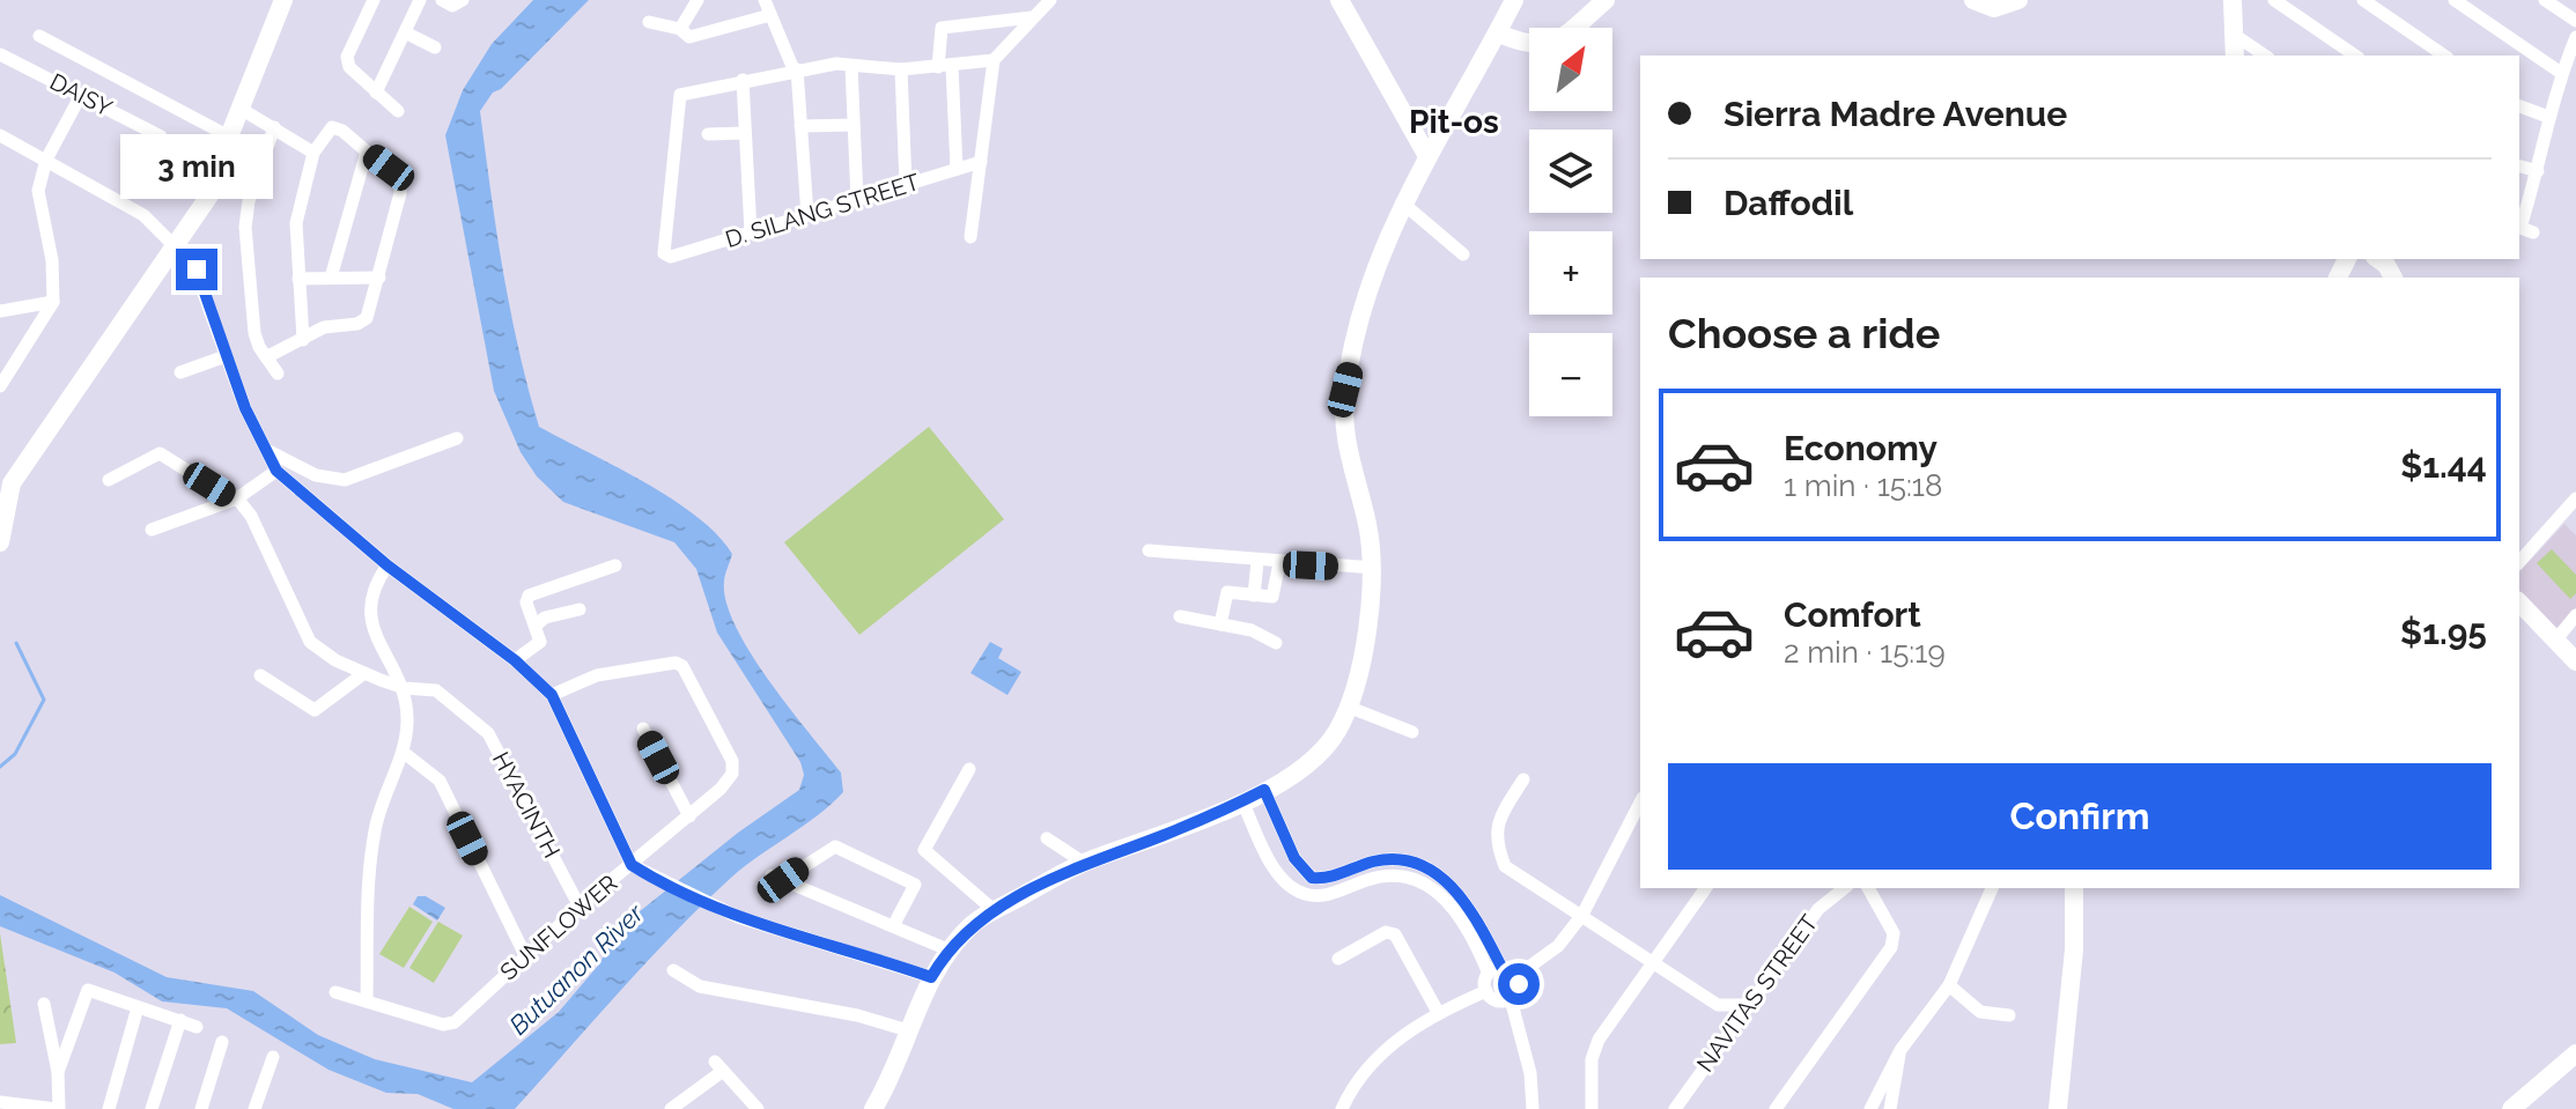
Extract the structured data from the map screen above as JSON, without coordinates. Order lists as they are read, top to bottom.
{
  "streets": {
    "street": [
      "DAISY",
      "D. SILANG STREET",
      "HYACINTH",
      "SUNFLOWER",
      "NAVITAS STREET"
    ]
  },
  "crossings": [
    ["HYACINTH", "SUNFLOWER"]
  ],
  "districts": ["Pit-os"],
  "water": ["Butuanon River"],
  "north": "top right",
  "page": {
    "map_buttons": ["+", "−"],
    "banner": ["Sierra Madre Avenue", "Daffodil"],
    "bubble": "3 min",
    "heading": "Choose a ride",
    "list": [
      {
        "name": "Economy",
        "note": "1 min · 15:18",
        "value": "$1.44"
      },
      {
        "name": "Comfort",
        "note": "2 min · 15:19",
        "value": "$1.95"
      }
    ],
    "buttons": "Confirm"
  }
}
